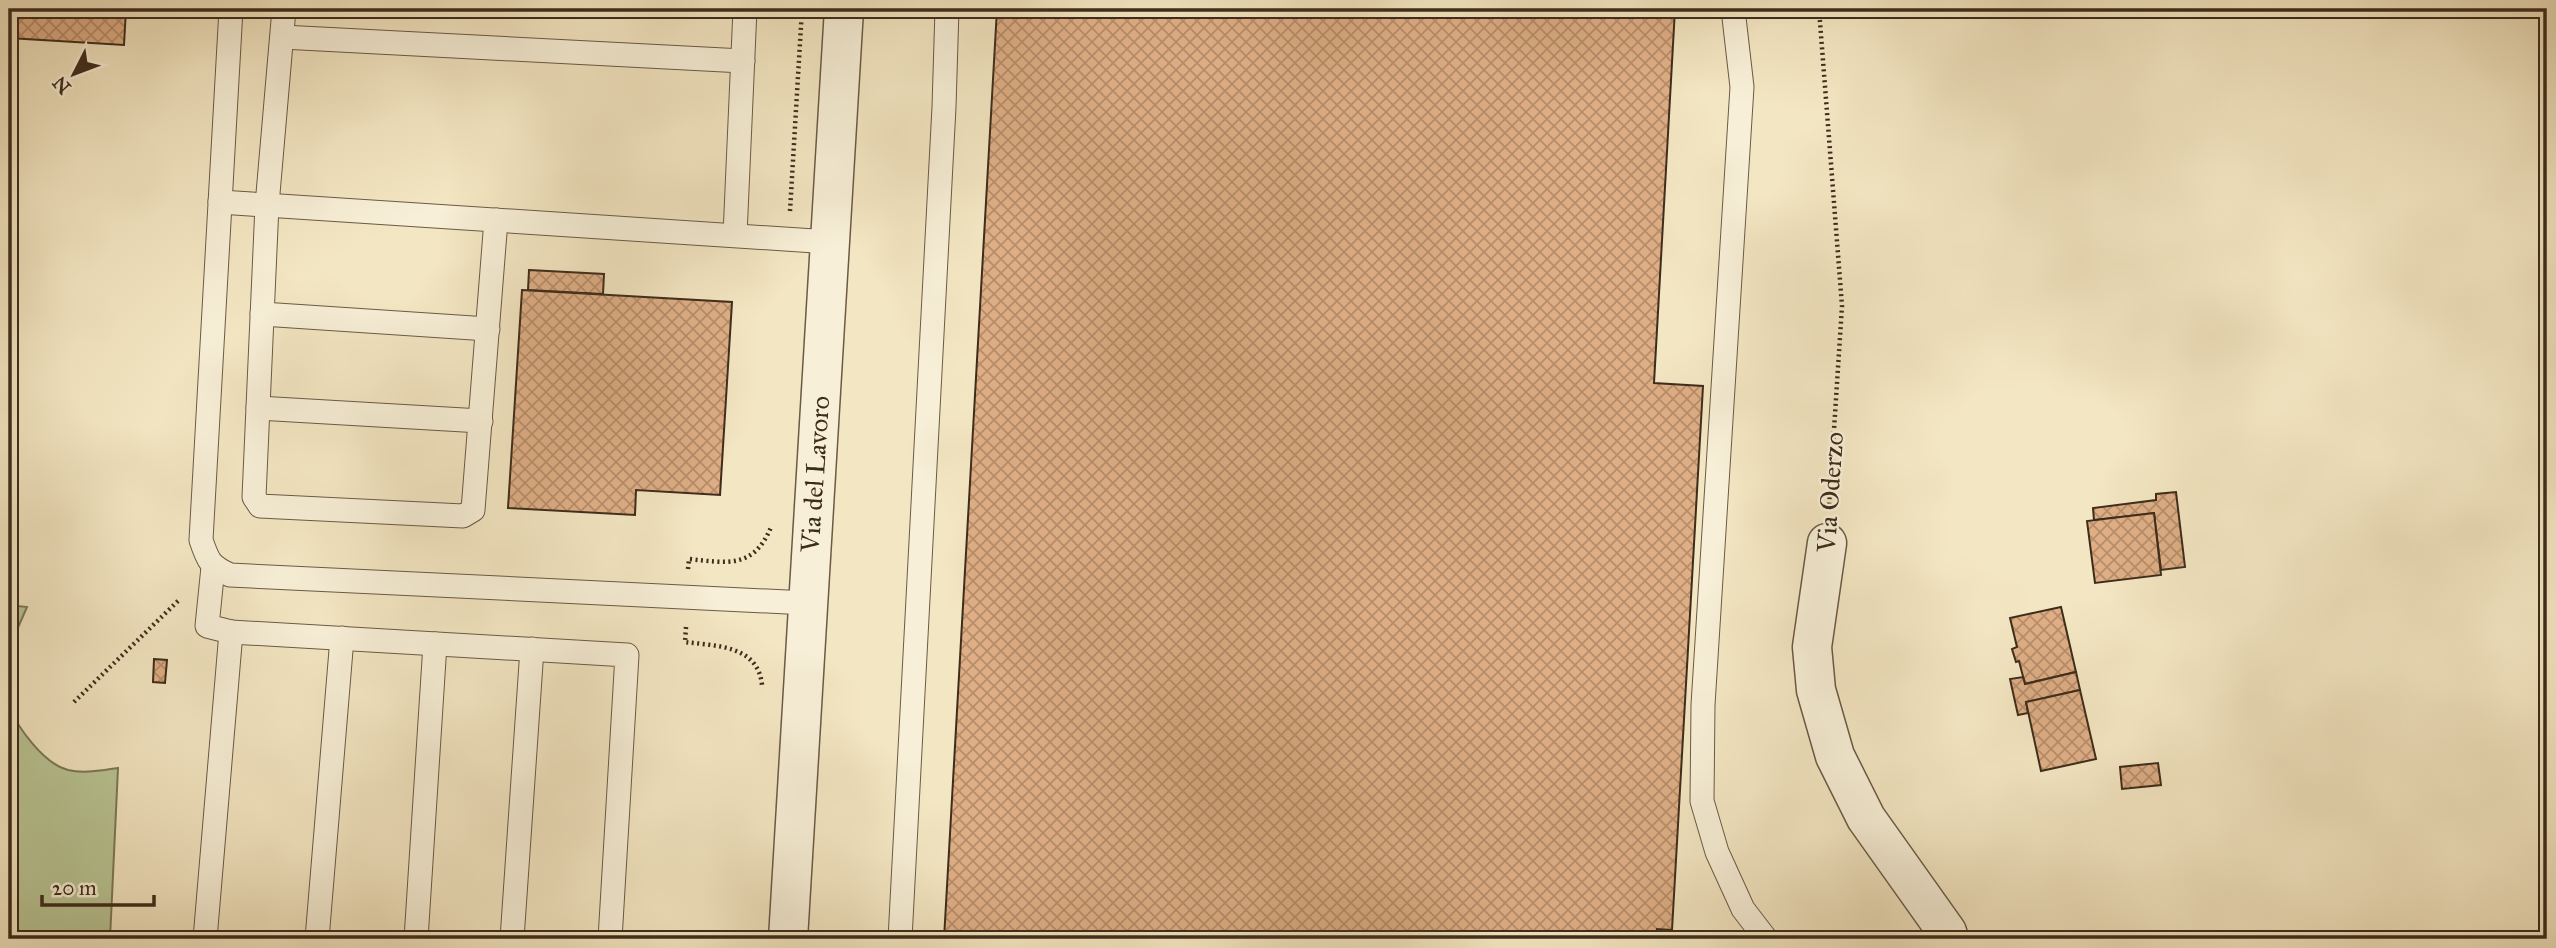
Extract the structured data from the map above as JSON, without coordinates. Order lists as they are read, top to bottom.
{
  "streets": {
    "street": ["Via del Lavoro", "Via Oderzo"]
  },
  "scale_bar": "20 m",
  "north": "bottom left"
}
